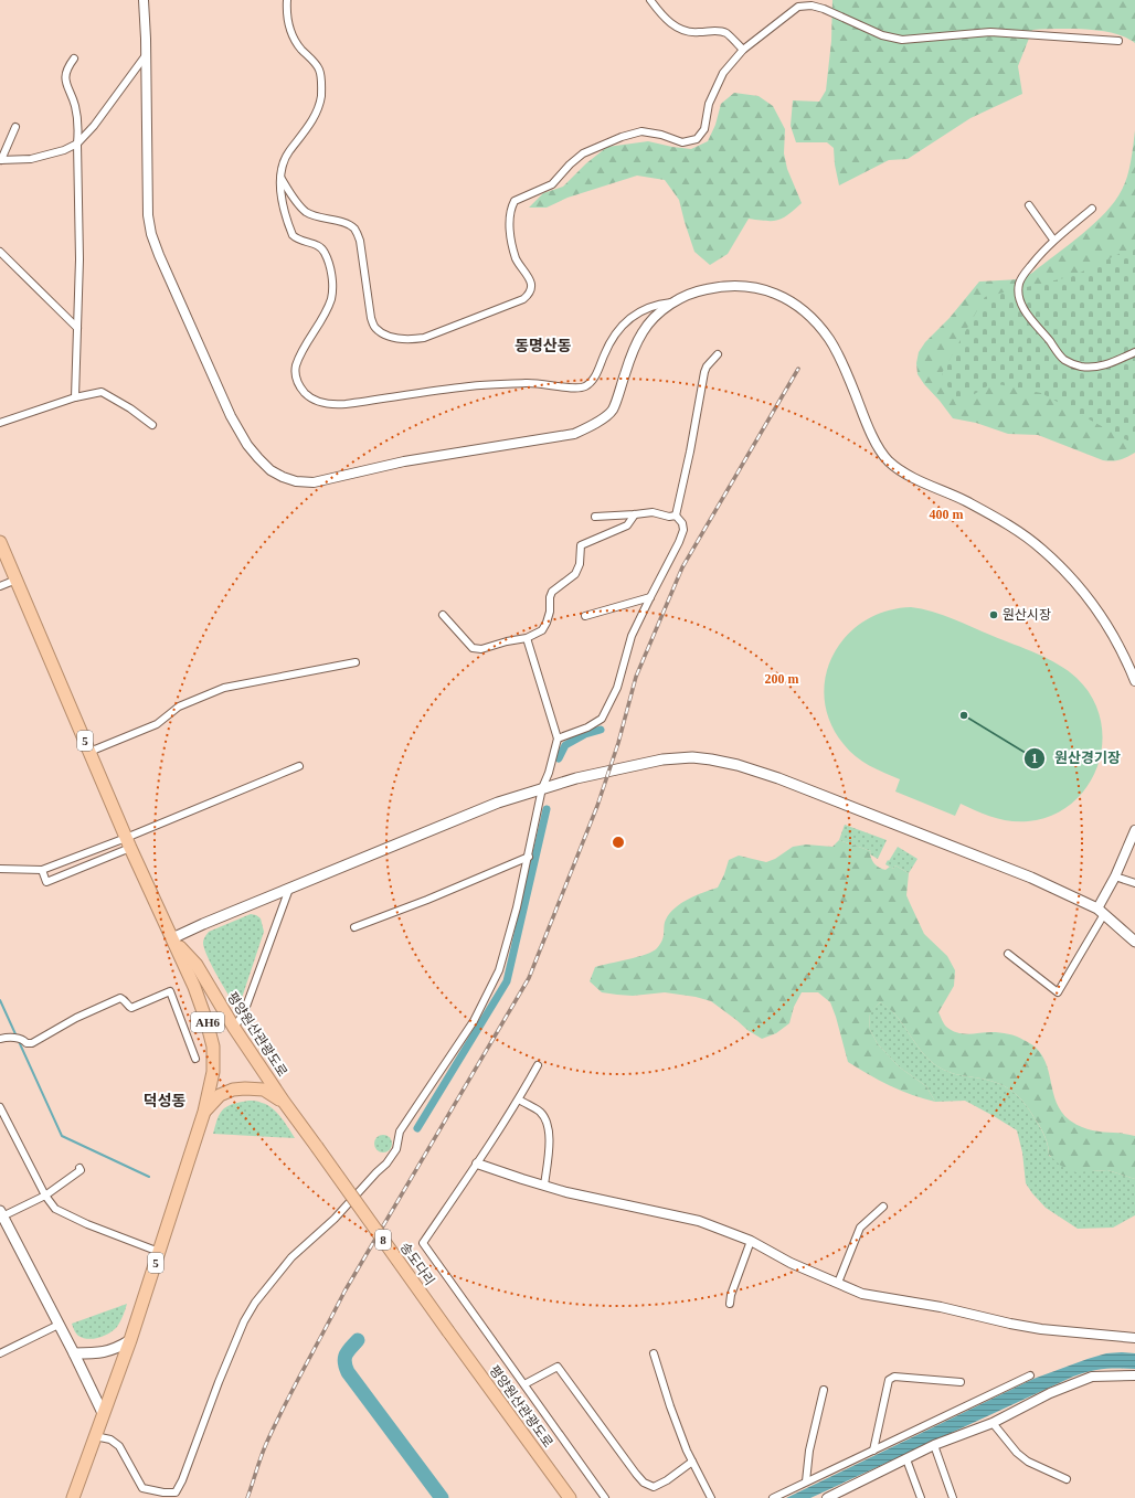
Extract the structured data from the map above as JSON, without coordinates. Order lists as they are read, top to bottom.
{
  "streets": {
    "highway": [
      "5",
      "AH6",
      "평양원산관광도로",
      "8",
      "송도다리"
    ]
  },
  "crossings": [
    ["5", "AH6"],
    ["5", "평양원산관광도로"],
    ["5", "8"],
    ["AH6", "평양원산관광도로"],
    ["AH6", "8"],
    ["평양원산관광도로", "8"],
    ["평양원산관광도로", "송도다리"]
  ],
  "districts": ["동명산동", "덕성동"],
  "places": ["원산시장", "원산경기장"],
  "rings": ["400 m", "200 m"]
}
